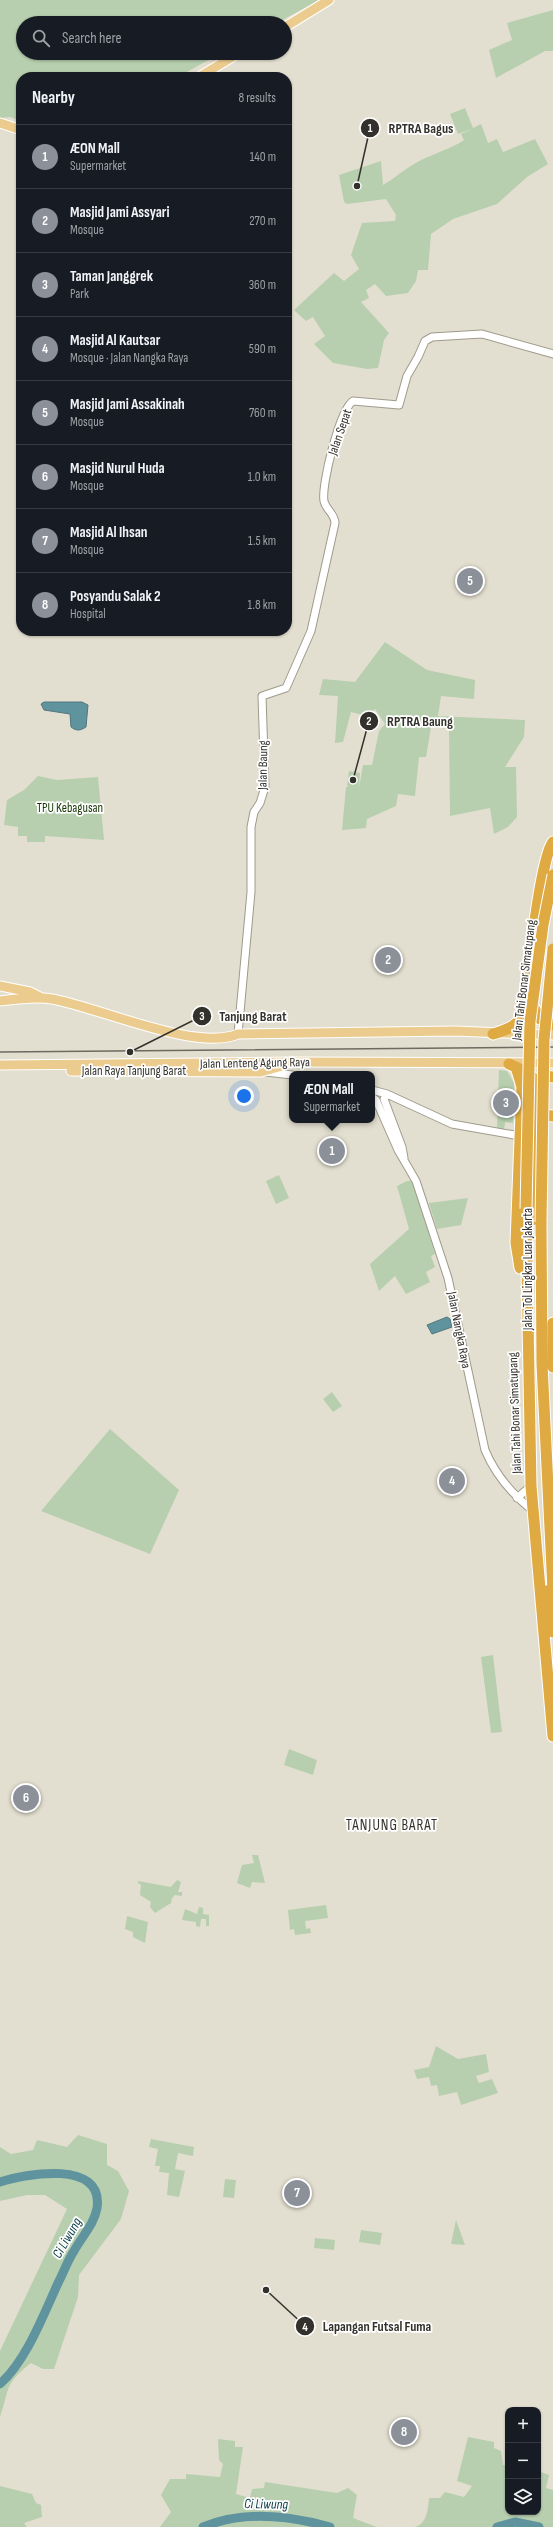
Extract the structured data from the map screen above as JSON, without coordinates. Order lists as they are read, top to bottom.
{
  "streets": {
    "highway": ["Jalan Tahi Bonar Simatupang", "Jalan Tol Lingkar Luar Jakarta"],
    "main road": ["Jalan Lenteng Agung Raya", "Jalan Raya Tanjung Barat"],
    "street": ["Jalan Sepat", "Jalan Baung", "Jalan Nangka Raya"]
  },
  "crossings": [
    ["Jalan Sepat", "Jalan Baung"],
    ["Jalan Baung", "Jalan Lenteng Agung Raya"],
    ["Jalan Tahi Bonar Simatupang", "Jalan Nangka Raya"],
    ["Jalan Lenteng Agung Raya", "Jalan Raya Tanjung Barat"]
  ],
  "districts": ["TANJUNG BARAT"],
  "water": ["Ci Liwung"],
  "parks": ["TPU Kebagusan"],
  "places": [
    "RPTRA Bagus",
    "RPTRA Baung",
    "Tanjung Barat",
    "Lapangan Futsal Fuma"
  ],
  "page": {
    "search": "Search here",
    "heading": ["Nearby", "8 results"],
    "list": [
      {
        "mark": "1",
        "name": "ÆON Mall",
        "note": "Supermarket",
        "value": "140 m"
      },
      {
        "mark": "2",
        "name": "Masjid Jami Assyari",
        "note": "Mosque",
        "value": "270 m"
      },
      {
        "mark": "3",
        "name": "Taman Janggrek",
        "note": "Park",
        "value": "360 m"
      },
      {
        "mark": "4",
        "name": "Masjid Al Kautsar",
        "note": "Mosque · Jalan Nangka Raya",
        "value": "590 m"
      },
      {
        "mark": "5",
        "name": "Masjid Jami Assakinah",
        "note": "Mosque",
        "value": "760 m"
      },
      {
        "mark": "6",
        "name": "Masjid Nurul Huda",
        "note": "Mosque",
        "value": "1.0 km"
      },
      {
        "mark": "7",
        "name": "Masjid Al Ihsan",
        "note": "Mosque",
        "value": "1.5 km"
      },
      {
        "mark": "8",
        "name": "Posyandu Salak 2",
        "note": "Hospital",
        "value": "1.8 km"
      }
    ],
    "pins": [
      "5",
      "2",
      "3",
      "1",
      "4",
      "6",
      "7",
      "8"
    ],
    "popup": ["ÆON Mall", "Supermarket"],
    "map_buttons": ["+", "−"]
  }
}
